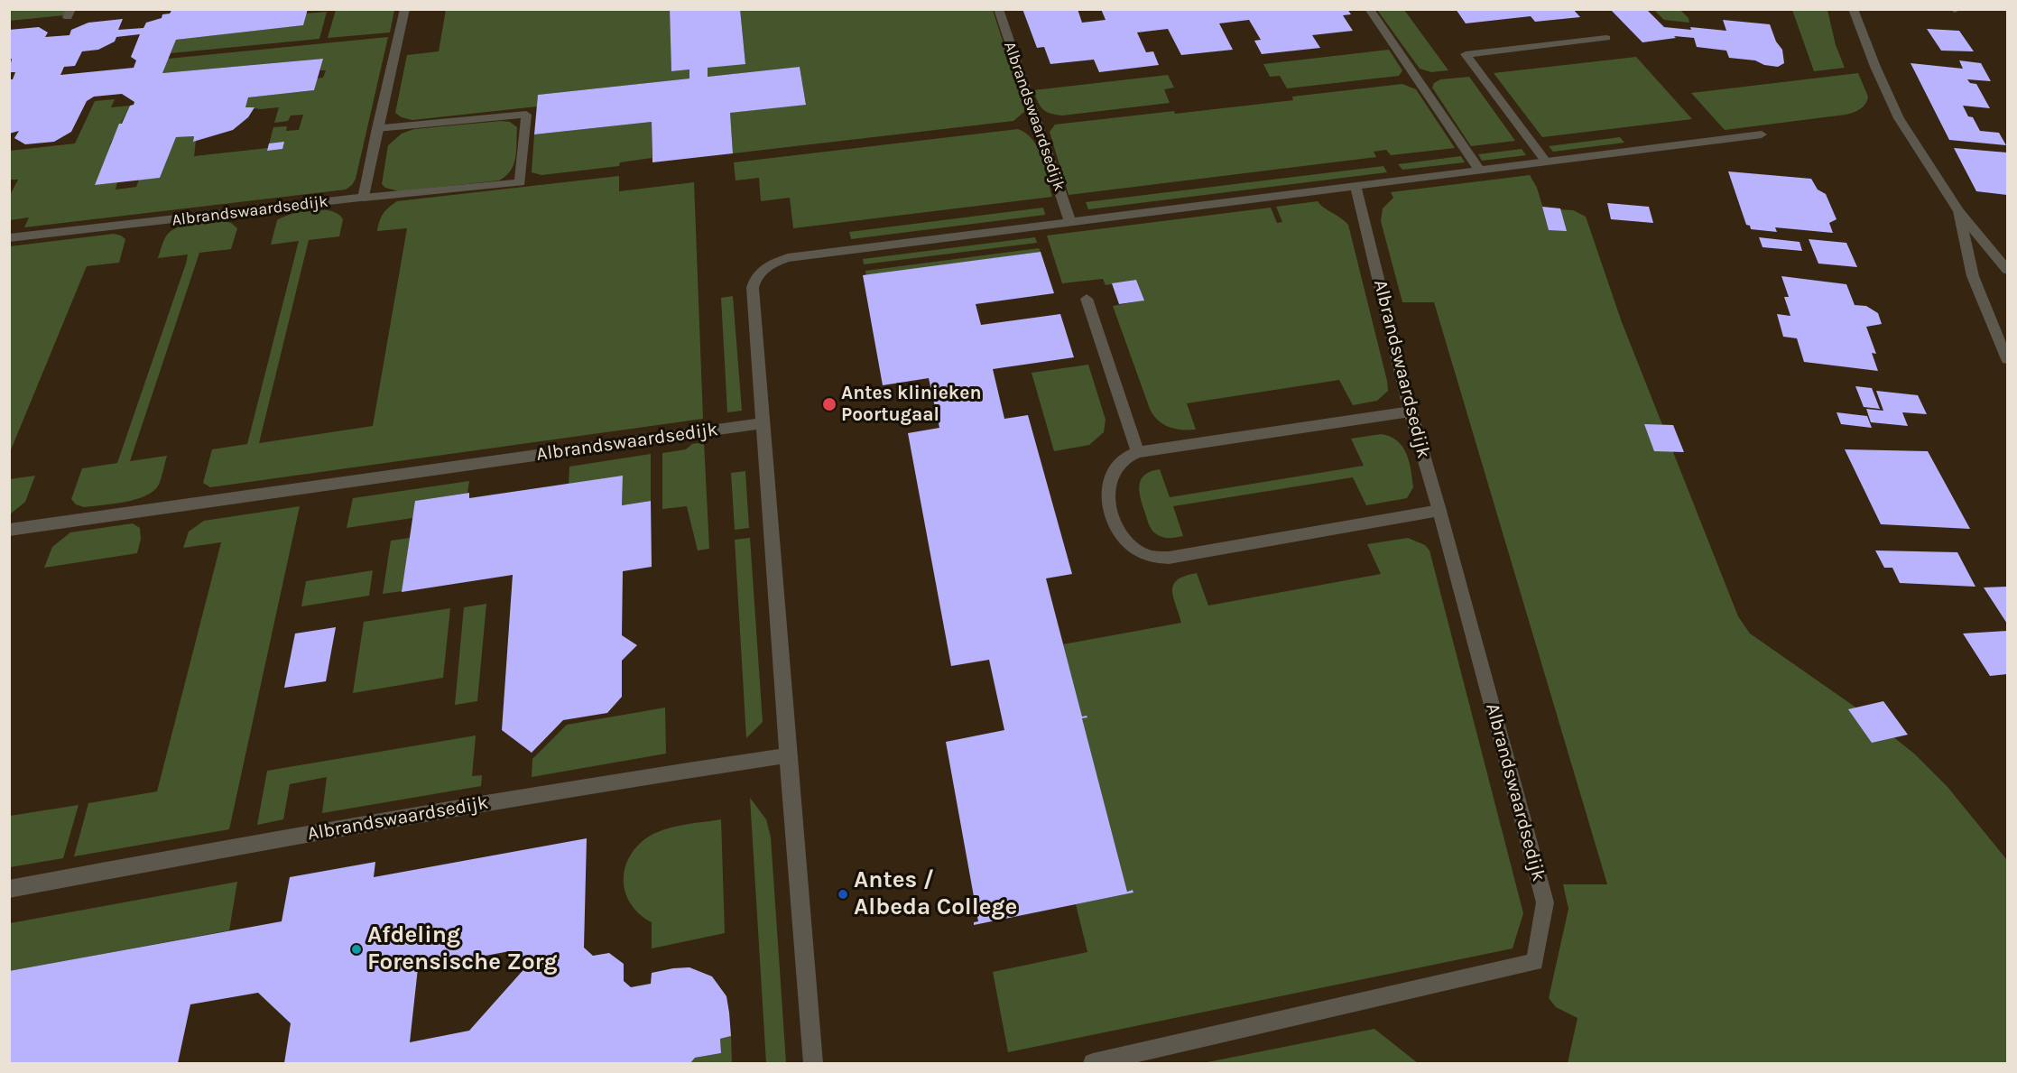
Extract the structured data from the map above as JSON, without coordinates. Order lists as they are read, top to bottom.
{
  "streets": {
    "street": ["Albrandswaardsedijk"]
  },
  "places": ["Antes klinieken Poortugaal", "Antes / Albeda College", "Afdeling Forensische Zorg"]
}
